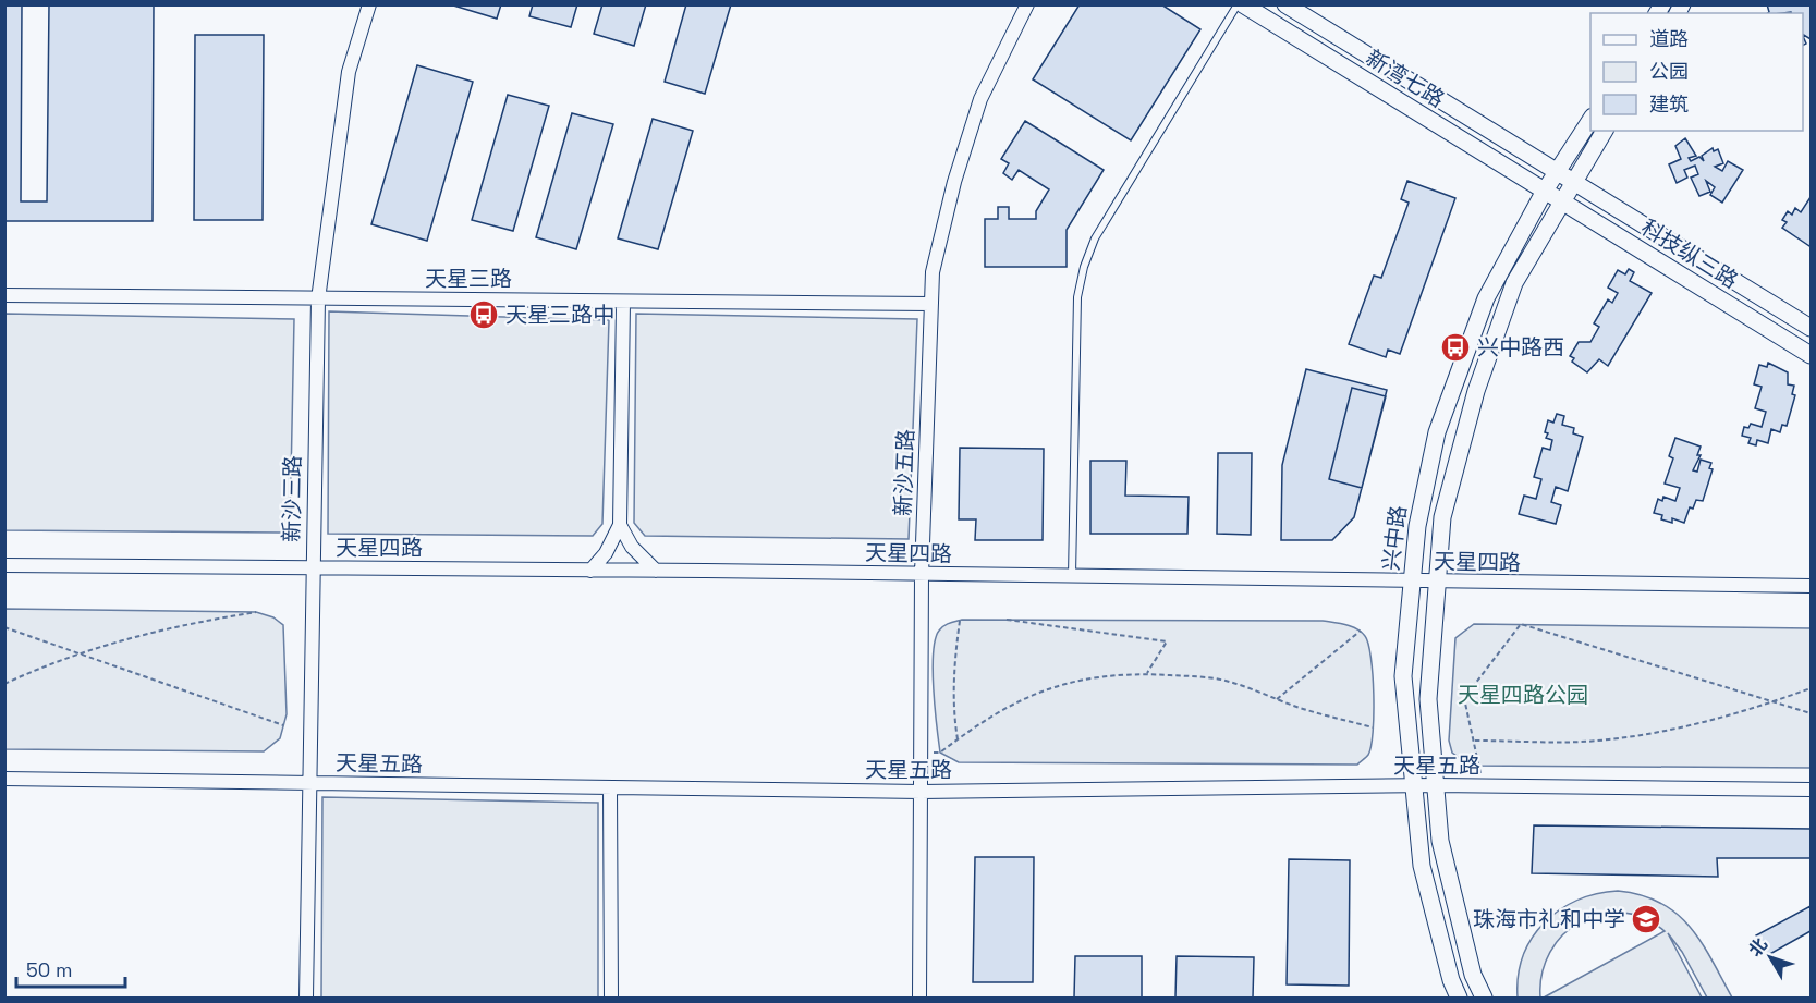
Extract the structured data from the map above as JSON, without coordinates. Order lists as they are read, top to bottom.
{
  "streets": {
    "street": [
      "新湾七路",
      "科技纵三路",
      "天星三路",
      "新沙五路",
      "新沙三路",
      "兴中路",
      "天星四路",
      "天星五路"
    ]
  },
  "crossings": [
    ["新湾七路", "科技纵三路"],
    ["新湾七路", "兴中路"],
    ["科技纵三路", "兴中路"],
    ["天星三路", "新沙五路"],
    ["天星三路", "新沙三路"],
    ["新沙五路", "天星四路"],
    ["新沙五路", "天星五路"],
    ["新沙三路", "天星四路"],
    ["新沙三路", "天星五路"],
    ["兴中路", "天星四路"],
    ["兴中路", "天星五路"]
  ],
  "parks": ["天星四路公园"],
  "places": {
    "bus stop": ["天星三路中", "兴中路西"],
    "school or university": ["珠海市礼和中学"]
  },
  "legend": ["道路", "公园", "建筑"],
  "scale_bar": "50 m",
  "north": "top left"
}
